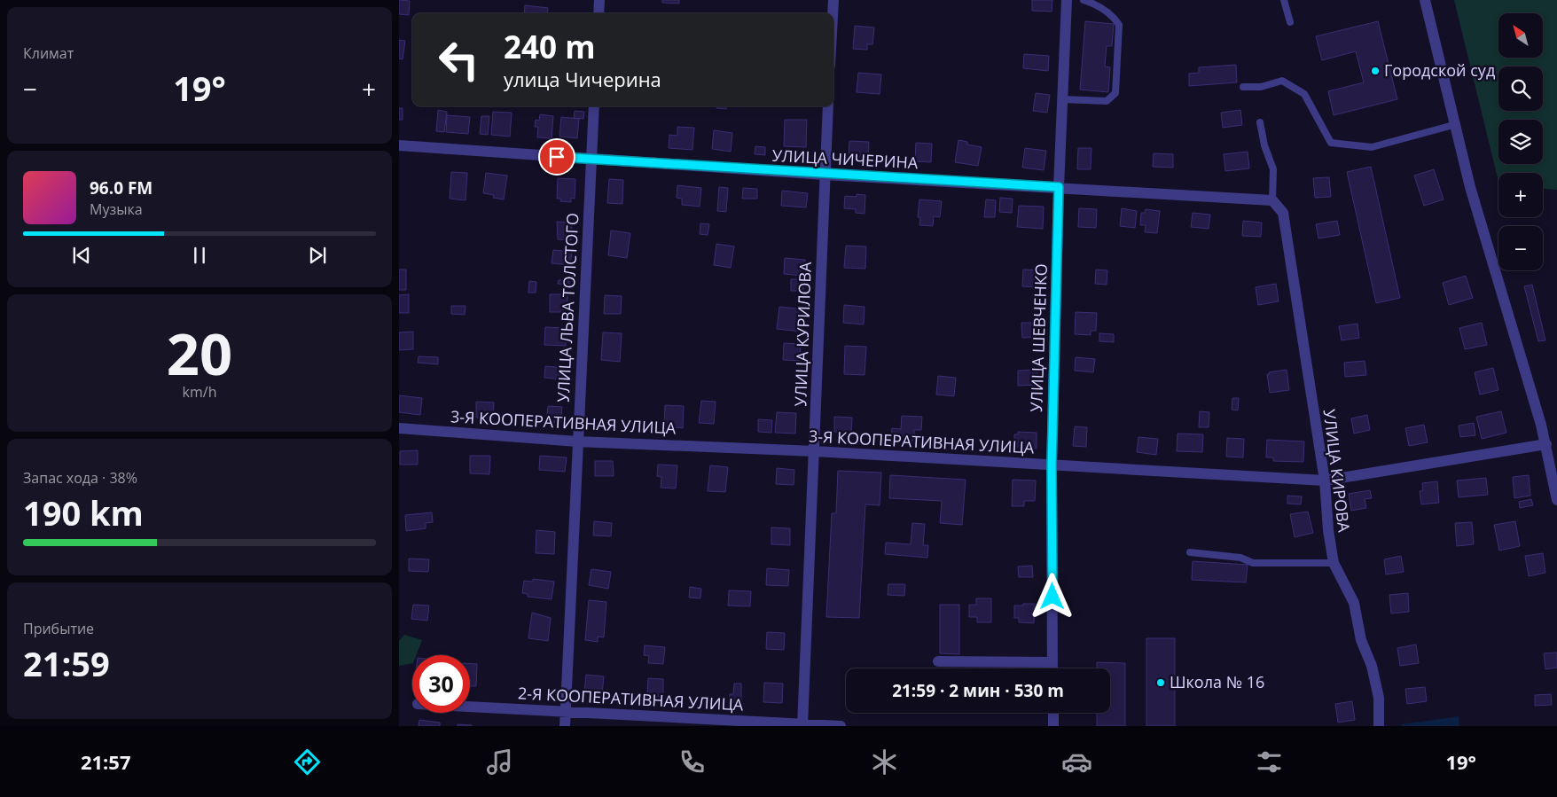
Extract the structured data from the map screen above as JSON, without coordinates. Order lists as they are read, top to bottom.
{
  "streets": {
    "street": [
      "УЛИЦА ЧИЧЕРИНА",
      "УЛИЦА ЛЬВА ТОЛСТОГО",
      "УЛИЦА КУРИЛОВА",
      "УЛИЦА ШЕВЧЕНКО",
      "3-Я КООПЕРАТИВНАЯ УЛИЦА",
      "УЛИЦА КИРОВА",
      "2-Я КООПЕРАТИВНАЯ УЛИЦА"
    ]
  },
  "crossings": [
    ["УЛИЦА ЧИЧЕРИНА", "УЛИЦА ЛЬВА ТОЛСТОГО"],
    ["УЛИЦА ЧИЧЕРИНА", "УЛИЦА КУРИЛОВА"],
    ["УЛИЦА ЧИЧЕРИНА", "УЛИЦА ШЕВЧЕНКО"],
    ["УЛИЦА ЧИЧЕРИНА", "УЛИЦА КИРОВА"],
    ["УЛИЦА ЛЬВА ТОЛСТОГО", "3-Я КООПЕРАТИВНАЯ УЛИЦА"],
    ["УЛИЦА ЛЬВА ТОЛСТОГО", "2-Я КООПЕРАТИВНАЯ УЛИЦА"],
    ["УЛИЦА КУРИЛОВА", "3-Я КООПЕРАТИВНАЯ УЛИЦА"],
    ["УЛИЦА КУРИЛОВА", "2-Я КООПЕРАТИВНАЯ УЛИЦА"],
    ["УЛИЦА ШЕВЧЕНКО", "3-Я КООПЕРАТИВНАЯ УЛИЦА"],
    ["3-Я КООПЕРАТИВНАЯ УЛИЦА", "УЛИЦА КИРОВА"]
  ],
  "places": ["Городской суд", "Школа № 16"],
  "north": "top left",
  "page": {
    "tile": [
      "Климат",
      ["20", "km/h"],
      ["Запас хода · 38%", "190 km"],
      ["Прибытие", "21:59"]
    ],
    "map_buttons": ["+", "−"],
    "turn": ["240 m", "улица Чичерина"],
    "heat": ["−", "19°", "+"],
    "song": ["96.0 FM", "Музыка"],
    "limit": "30",
    "trip": "21:59 · 2 мин · 530 m",
    "tabs": ["21:57", "19°"]
  }
}
